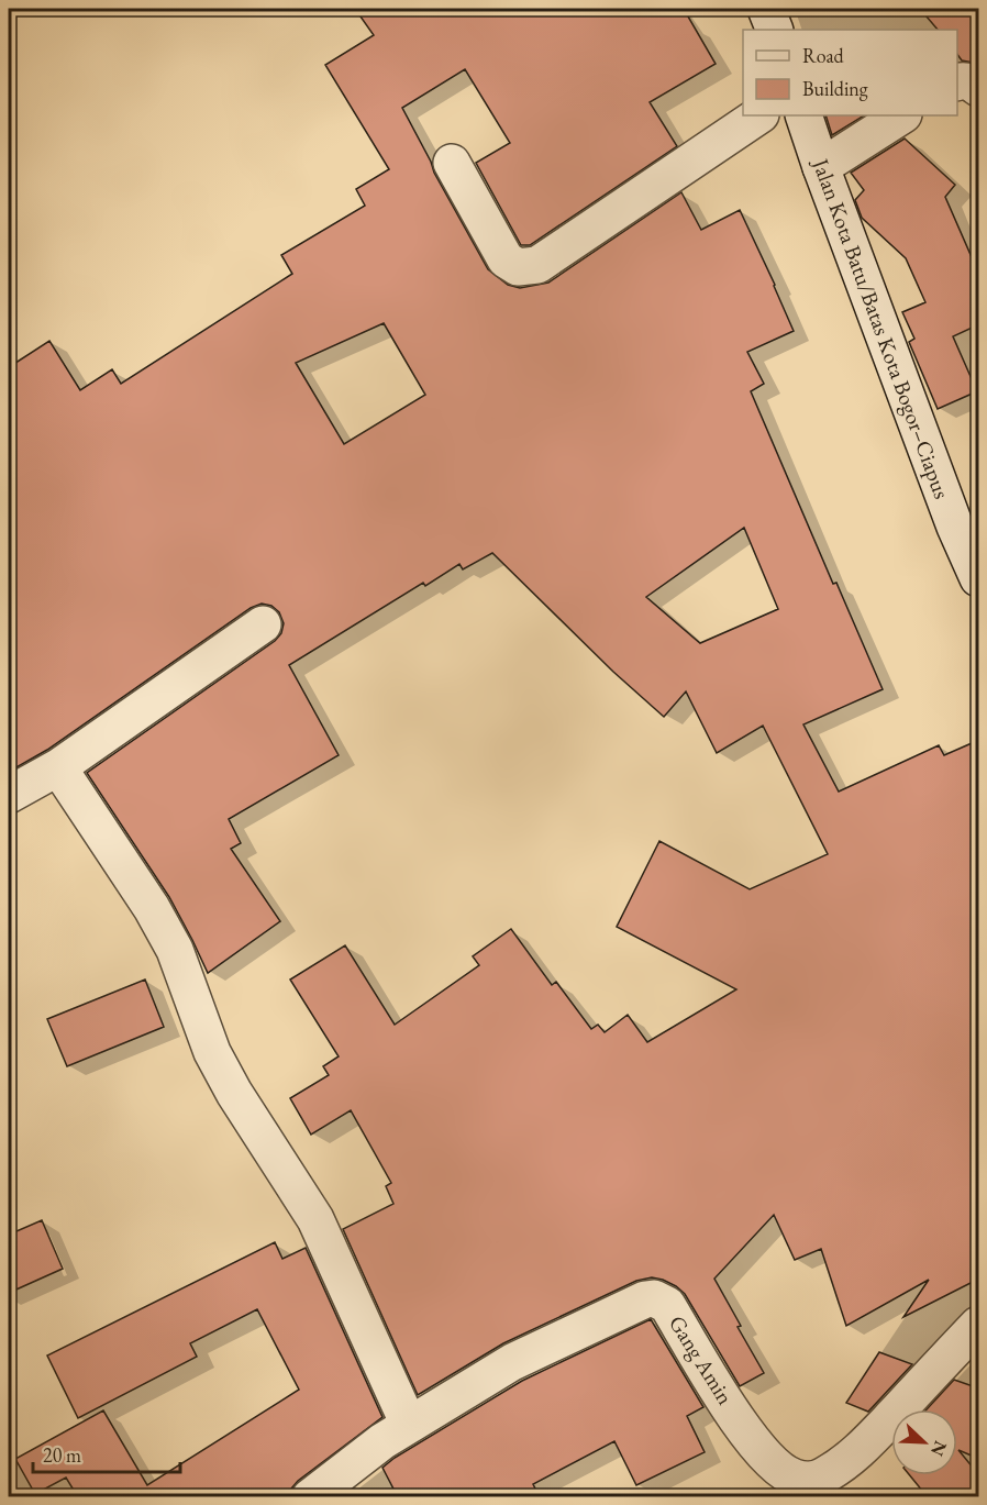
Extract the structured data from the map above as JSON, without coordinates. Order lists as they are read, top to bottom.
{
  "streets": {
    "street": ["Jalan Kota Batu/Batas Kota Bogor–Ciapus", "Gang Amin"]
  },
  "legend": ["Road", "Building"],
  "scale_bar": "20 m",
  "north": "bottom right"
}
